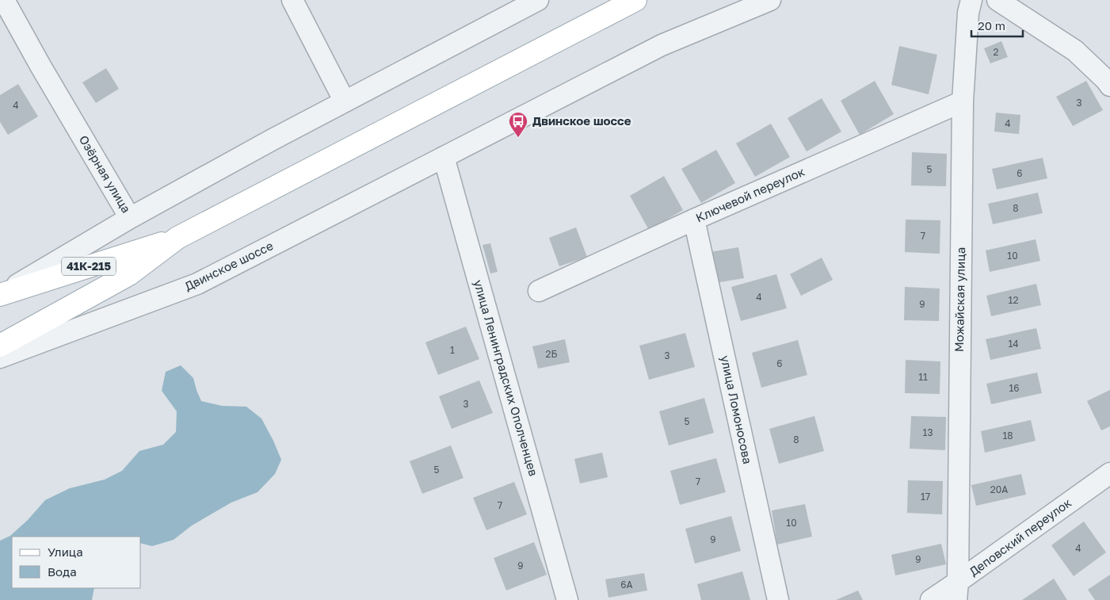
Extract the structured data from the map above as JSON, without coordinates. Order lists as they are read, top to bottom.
{
  "streets": {
    "main road": ["41К-215"],
    "street": [
      "Озёрная улица",
      "Ключевой переулок",
      "Двинское шоссе",
      "Можайская улица",
      "улица Ленинградских Ополченцев",
      "улица Ломоносова",
      "Деповский переулок"
    ]
  },
  "crossings": [
    ["Озёрная улица", "41К-215"],
    ["Ключевой переулок", "Можайская улица"],
    ["Ключевой переулок", "улица Ломоносова"],
    ["Двинское шоссе", "улица Ленинградских Ополченцев"],
    ["Можайская улица", "Деповский переулок"]
  ],
  "places": {
    "bus stop": ["Двинское шоссе"]
  },
  "house_numbers": [
    "2",
    "3",
    "4",
    "4",
    "5",
    "6",
    "8",
    "7",
    "10",
    "4",
    "12",
    "9",
    "14",
    "1",
    "2Б",
    "3",
    "6",
    "11",
    "16",
    "3",
    "5",
    "13",
    "18",
    "8",
    "5",
    "7",
    "20А",
    "17",
    "7",
    "10",
    "9",
    "4",
    "9",
    "9",
    "6А"
  ],
  "legend": ["Улица", "Вода"],
  "scale_bar": "20 m"
}
